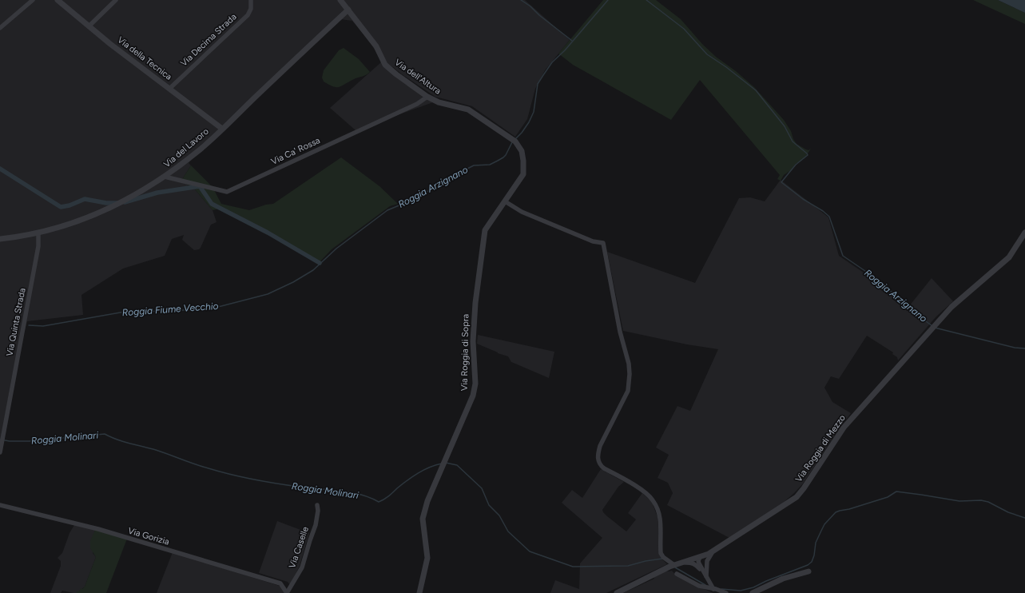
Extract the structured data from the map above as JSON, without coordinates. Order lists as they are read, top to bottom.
{
  "streets": {
    "street": [
      "Via Decima Strada",
      "Via della Tecnica",
      "Via dell'Altura",
      "Via del Lavoro",
      "Via Ca' Rossa",
      "Via Quinta Strada",
      "Via Roggia di Sopra",
      "Via Roggia di Mezzo",
      "Via Gorizia",
      "Via Caselle"
    ]
  },
  "crossings": [
    ["Via Decima Strada", "Via della Tecnica"],
    ["Via della Tecnica", "Via del Lavoro"],
    ["Via dell'Altura", "Via del Lavoro"],
    ["Via dell'Altura", "Via Ca' Rossa"],
    ["Via dell'Altura", "Via Roggia di Sopra"],
    ["Via del Lavoro", "Via Ca' Rossa"],
    ["Via del Lavoro", "Via Quinta Strada"],
    ["Via Gorizia", "Via Caselle"]
  ],
  "water": ["Roggia Arzignano", "Roggia Fiume Vecchio", "Roggia Molinari"]
}
